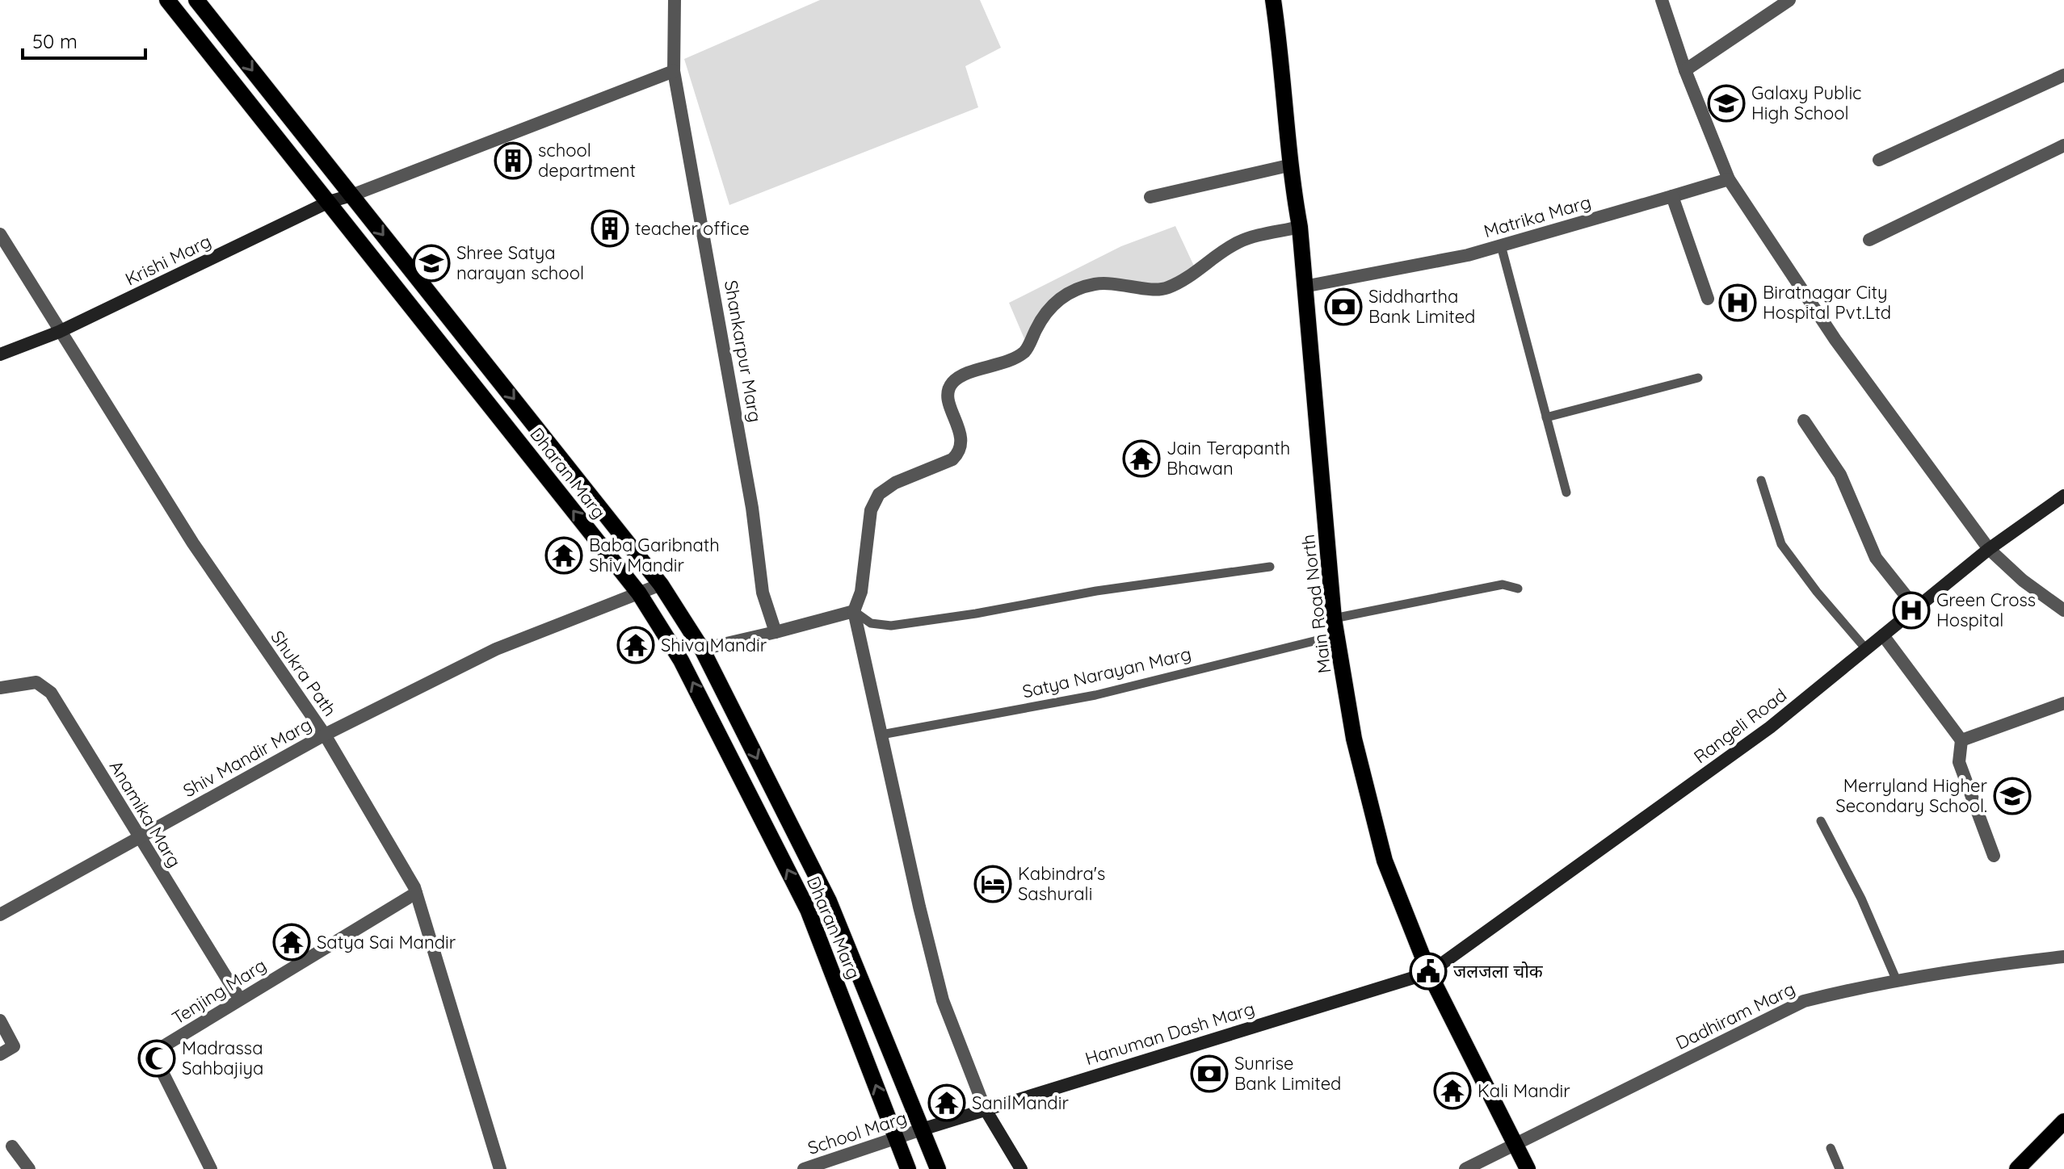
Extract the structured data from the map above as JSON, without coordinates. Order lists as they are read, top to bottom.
{
  "streets": {
    "main road": [
      "Krishi Marg",
      "Dharan Marg",
      "Main Road North",
      "Rangeli Road",
      "Hanuman Dash Marg"
    ],
    "street": [
      "Matrika Marg",
      "Shankarpur Marg",
      "Shukra Path",
      "Shiv Mandir Marg",
      "Anamika Marg",
      "Tenjing Marg",
      "Dadhiram Marg",
      "School Marg"
    ],
    "lane": ["Satya Narayan Marg"]
  },
  "crossings": [
    ["Matrika Marg", "Main Road North"],
    ["Krishi Marg", "Dharan Marg"],
    ["Krishi Marg", "Shukra Path"],
    ["Dharan Marg", "Shiv Mandir Marg"],
    ["Dharan Marg", "Hanuman Dash Marg"],
    ["Dharan Marg", "School Marg"],
    ["Main Road North", "Satya Narayan Marg"],
    ["Main Road North", "Rangeli Road"],
    ["Main Road North", "Dadhiram Marg"],
    ["Main Road North", "Hanuman Dash Marg"],
    ["Shukra Path", "Shiv Mandir Marg"],
    ["Shukra Path", "Tenjing Marg"],
    ["Rangeli Road", "Hanuman Dash Marg"],
    ["Shiv Mandir Marg", "Anamika Marg"],
    ["Anamika Marg", "Tenjing Marg"],
    ["Hanuman Dash Marg", "School Marg"]
  ],
  "places": {
    "school or university": ["Galaxy Public High School", "Shree Satya narayan school", "Merryland Higher Secondary School."],
    "building": ["school department", "teacher office"],
    "hospital": ["Biratnagar City Hospital Pvt.Ltd", "Green Cross Hospital"],
    "bank": ["Siddhartha Bank Limited", "Sunrise Bank Limited"],
    "temple": [
      "Jain Terapanth Bhawan",
      "Baba Garibnath Shiv Mandir",
      "Shiva Mandir",
      "Satya Sai Mandir",
      "Kali Mandir",
      "Sani Mandir"
    ],
    "hotel": ["Kabindra's Sashurali"],
    "public building": ["जलजला चोक"],
    "mosque": ["Madrassa Sahbajiya"]
  },
  "scale_bar": "50 m"
}
